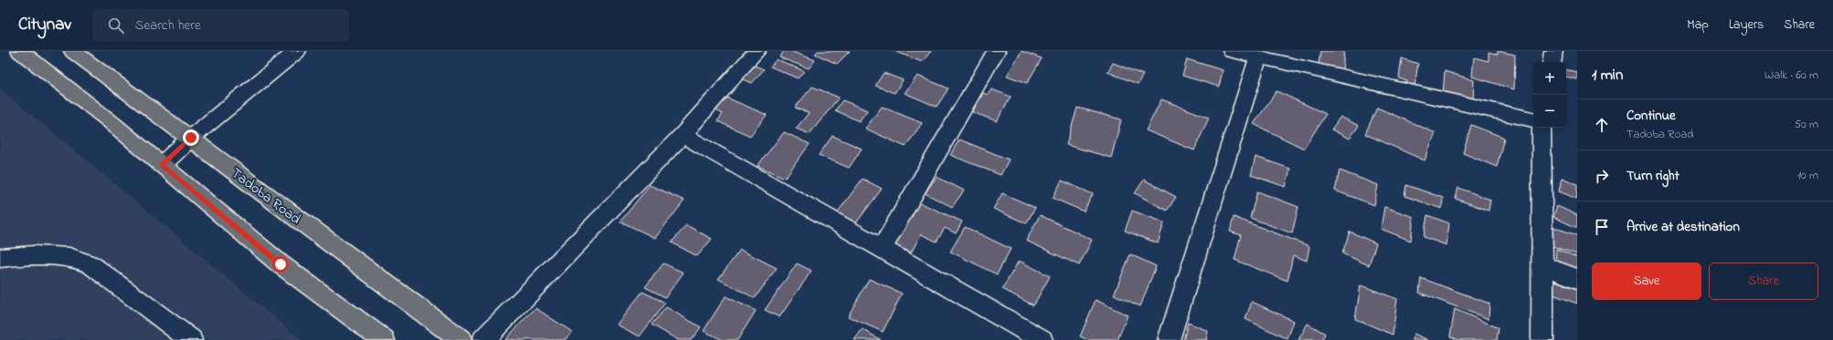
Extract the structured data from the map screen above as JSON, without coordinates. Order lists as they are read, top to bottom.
{
  "streets": {
    "main road": ["Tadoba Road"]
  },
  "page": {
    "header": "Citynav",
    "search": "Search here",
    "nav": ["Map", "Layers", "Share"],
    "heading": ["1 min", "Walk · 60 m"],
    "map_buttons": ["+", "−"],
    "list": [
      ["Continue", "Tadoba Road", "50 m"],
      ["Turn right", "10 m"],
      "Arrive at destination"
    ],
    "buttons": ["Save", "Share"]
  }
}
